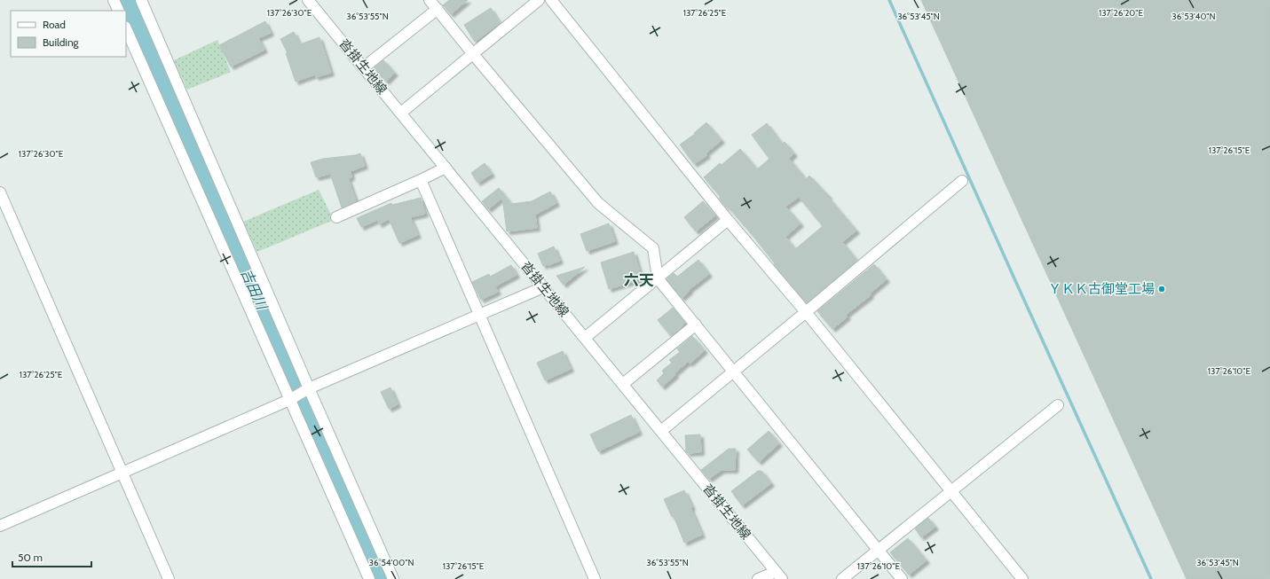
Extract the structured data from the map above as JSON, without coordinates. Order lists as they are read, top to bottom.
{
  "streets": {
    "street": ["沓掛生地線"]
  },
  "districts": ["六天"],
  "water": ["吉田川"],
  "places": ["ＹＫＫ古御堂工場"],
  "legend": ["Road", "Building"],
  "scale_bar": "50 m",
  "coordinates": [
    "137°26'30\"E",
    "137°26'20\"E",
    "137°26'25\"E",
    "36°53'55\"N",
    "36°53'45\"N",
    "36°53'40\"N",
    "137°26'15\"E",
    "137°26'10\"E",
    "36°54'00\"N"
  ]
}
